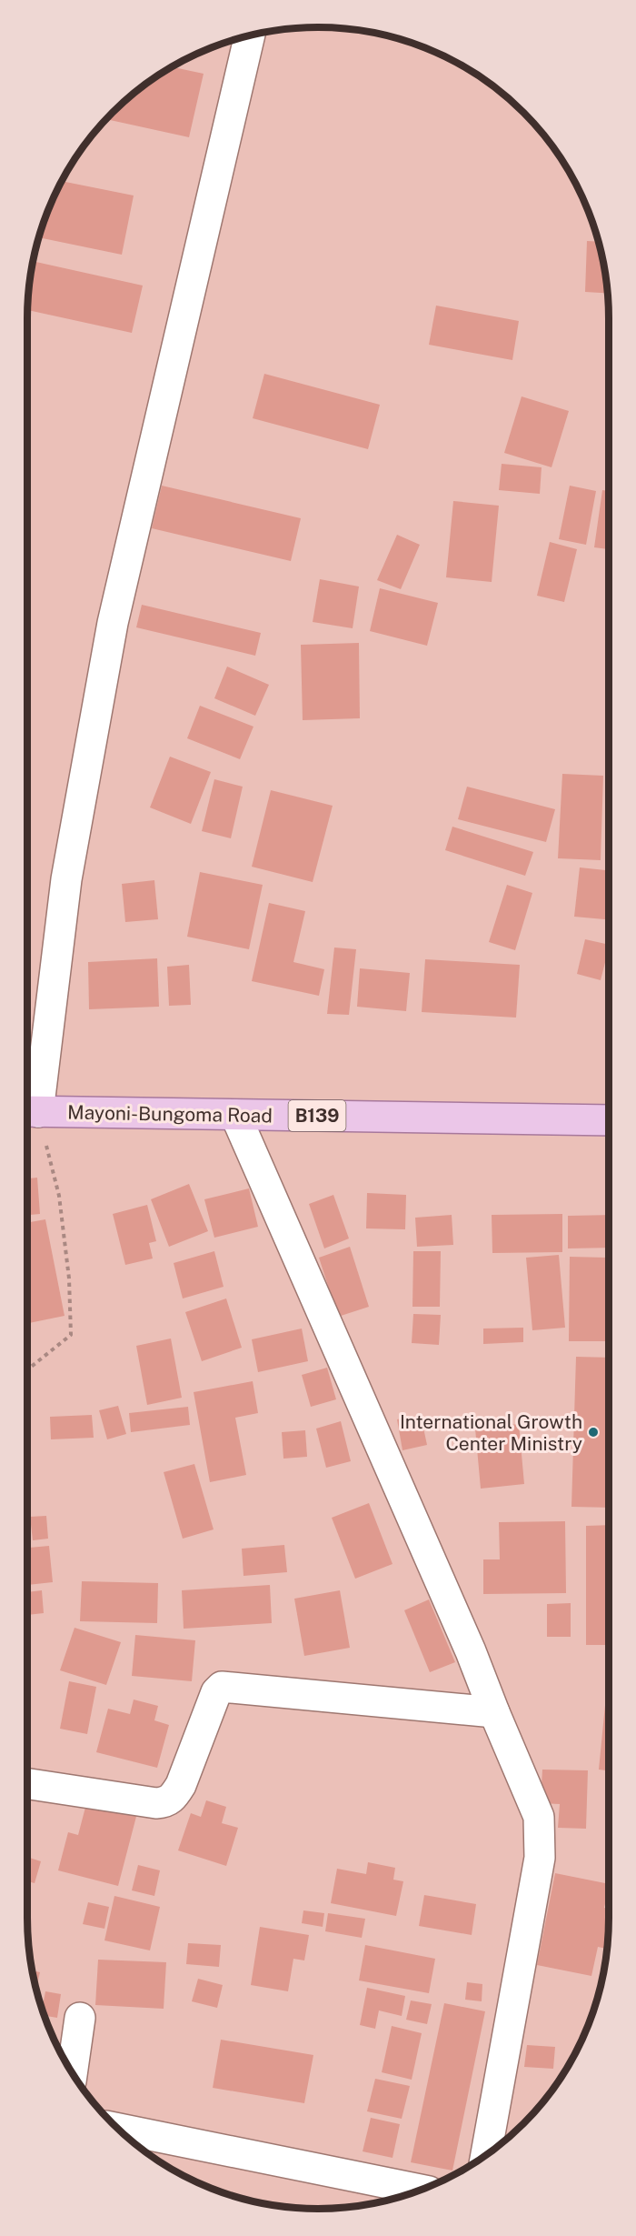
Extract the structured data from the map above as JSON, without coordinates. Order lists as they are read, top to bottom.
{
  "streets": {
    "main road": ["Mayoni-Bungoma Road", "B139"]
  },
  "places": ["International Growth Center Ministry"]
}
